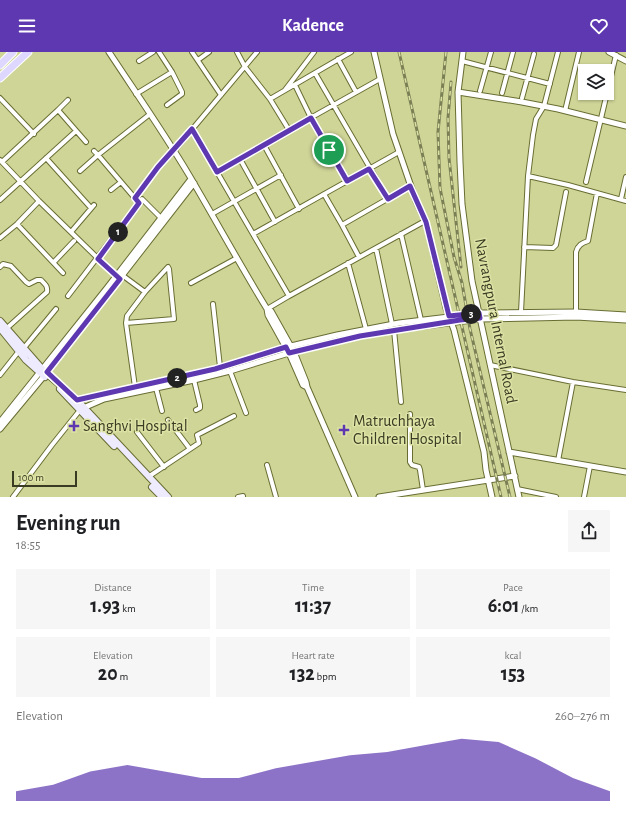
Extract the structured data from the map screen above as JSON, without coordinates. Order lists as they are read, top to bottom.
{
  "streets": {
    "street": ["Navrangpura Internal Road"]
  },
  "places": {
    "health": ["Sanghvi Hospital", "Matruchhaya Children Hospital"]
  },
  "scale_bar": "100 m",
  "page": {
    "header": "Kadence",
    "pins": ["1", "3", "2"],
    "scale": "100 m",
    "heading": ["Evening run", "18:55"],
    "stats": [
      ["Distance", "1.93 km"],
      ["Time", "11:37"],
      ["Pace", "6:01 /km"],
      ["Elevation", "20 m"],
      ["Heart rate", "132 bpm"],
      ["kcal", "153"]
    ],
    "chart": ["Elevation", "260–276 m"]
  }
}
